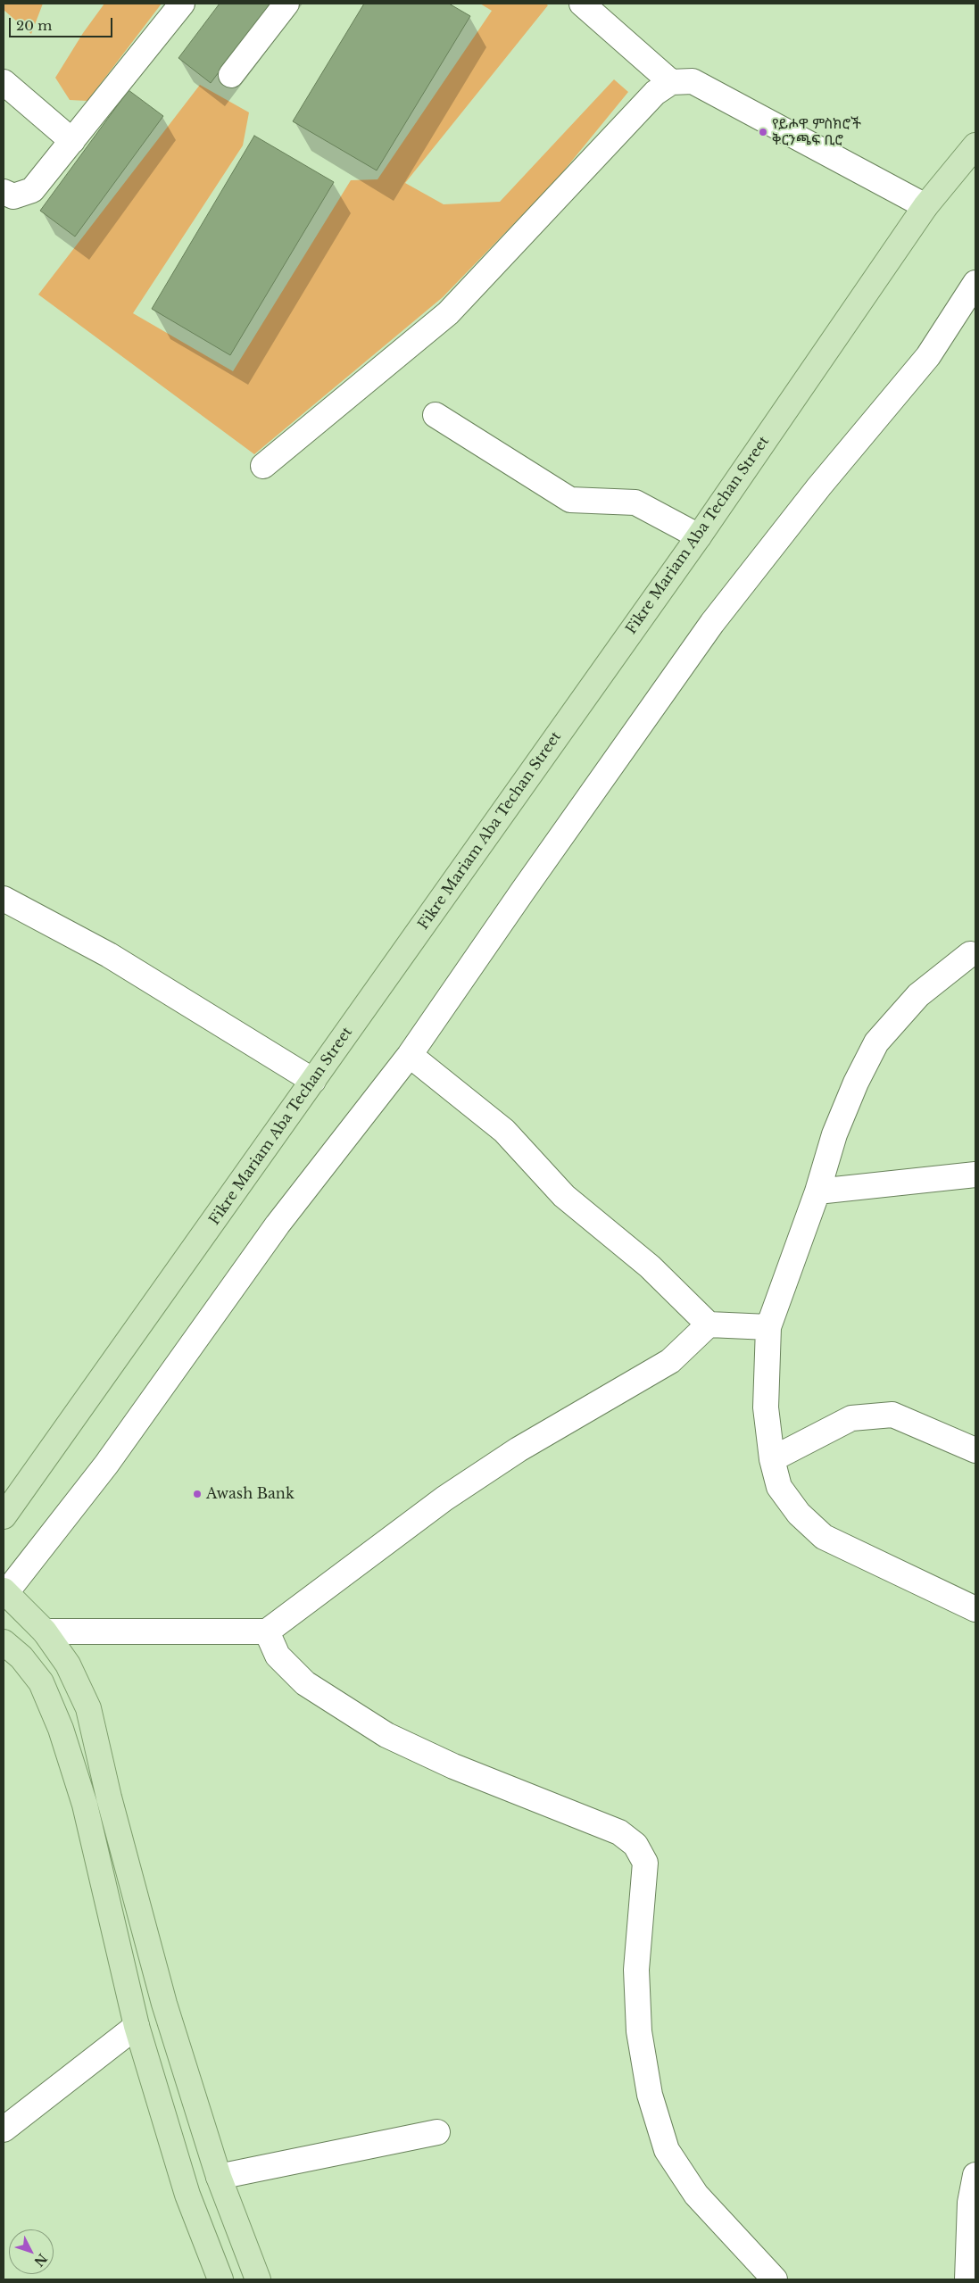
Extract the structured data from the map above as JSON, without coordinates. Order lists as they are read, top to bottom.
{
  "streets": {
    "main road": ["Fikre Mariam Aba Techan Street"]
  },
  "places": ["የይሖዋ ምስክሮች ቅርንጫፍ ቢሮ", "Awash Bank"],
  "scale_bar": "20 m",
  "north": "bottom right"
}
